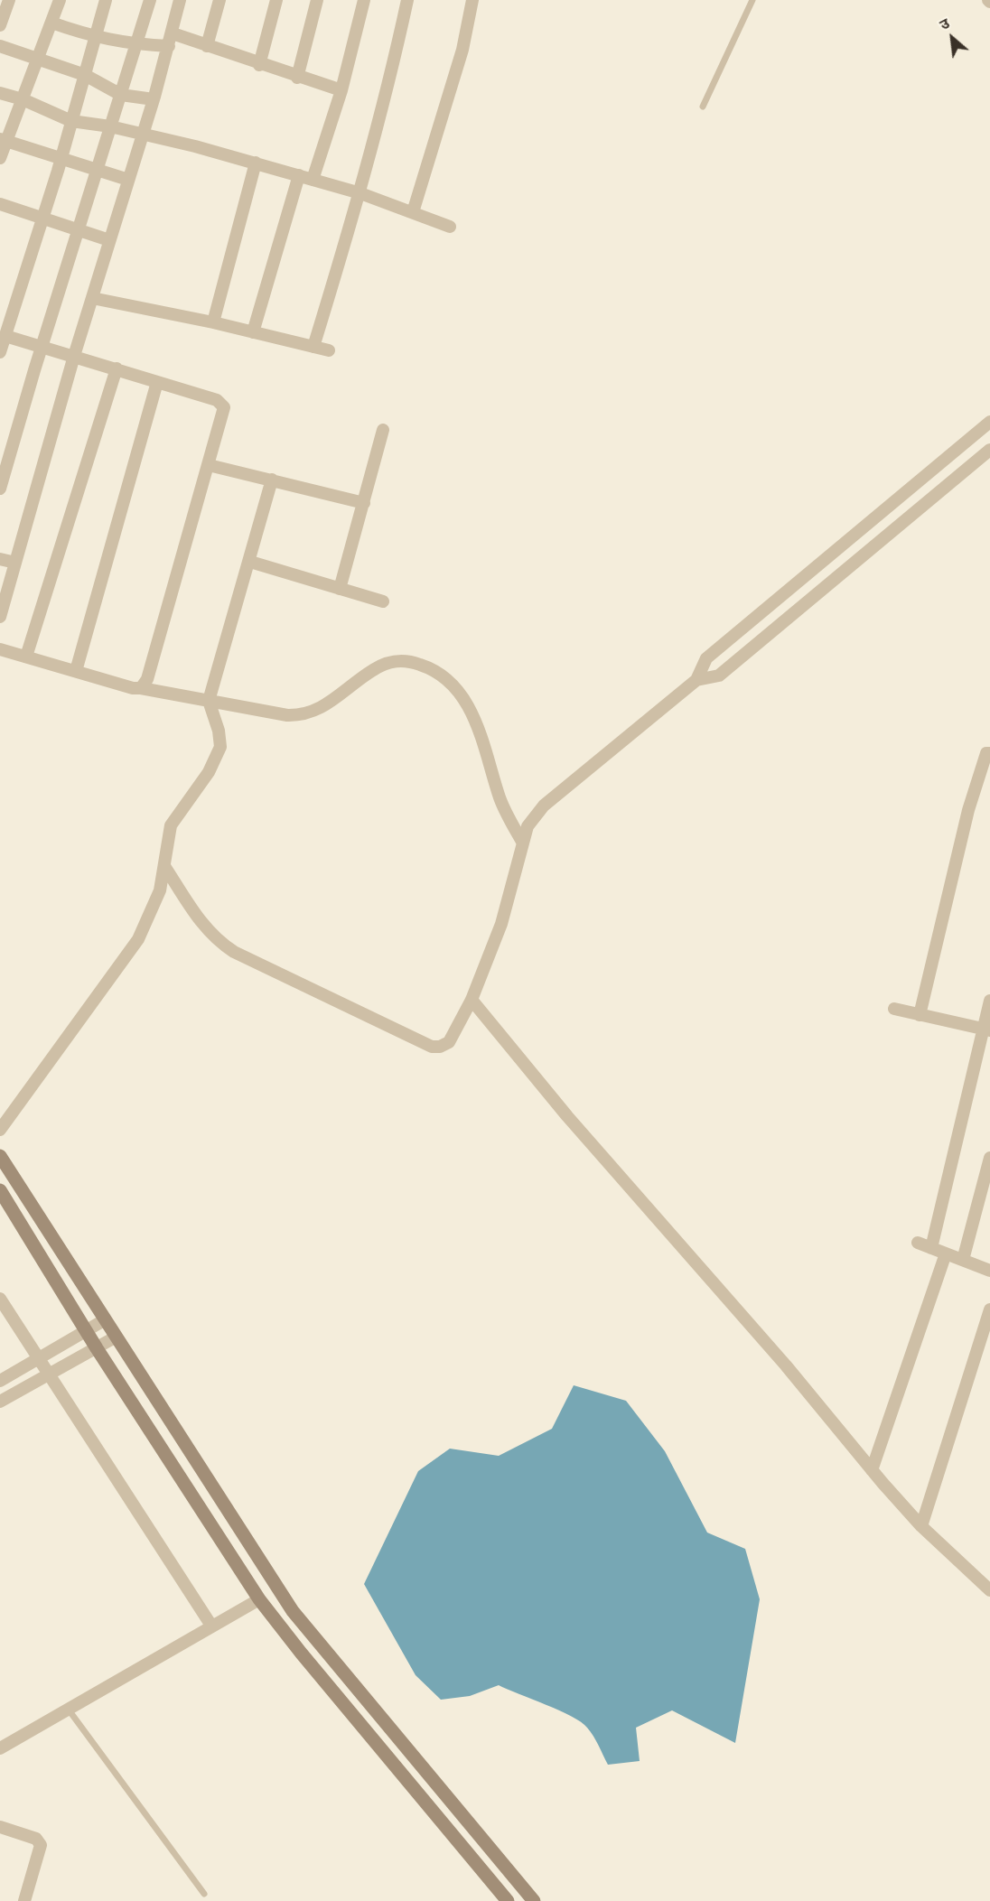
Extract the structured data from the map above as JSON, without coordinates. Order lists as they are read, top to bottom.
{
  "north": "top left"
}
